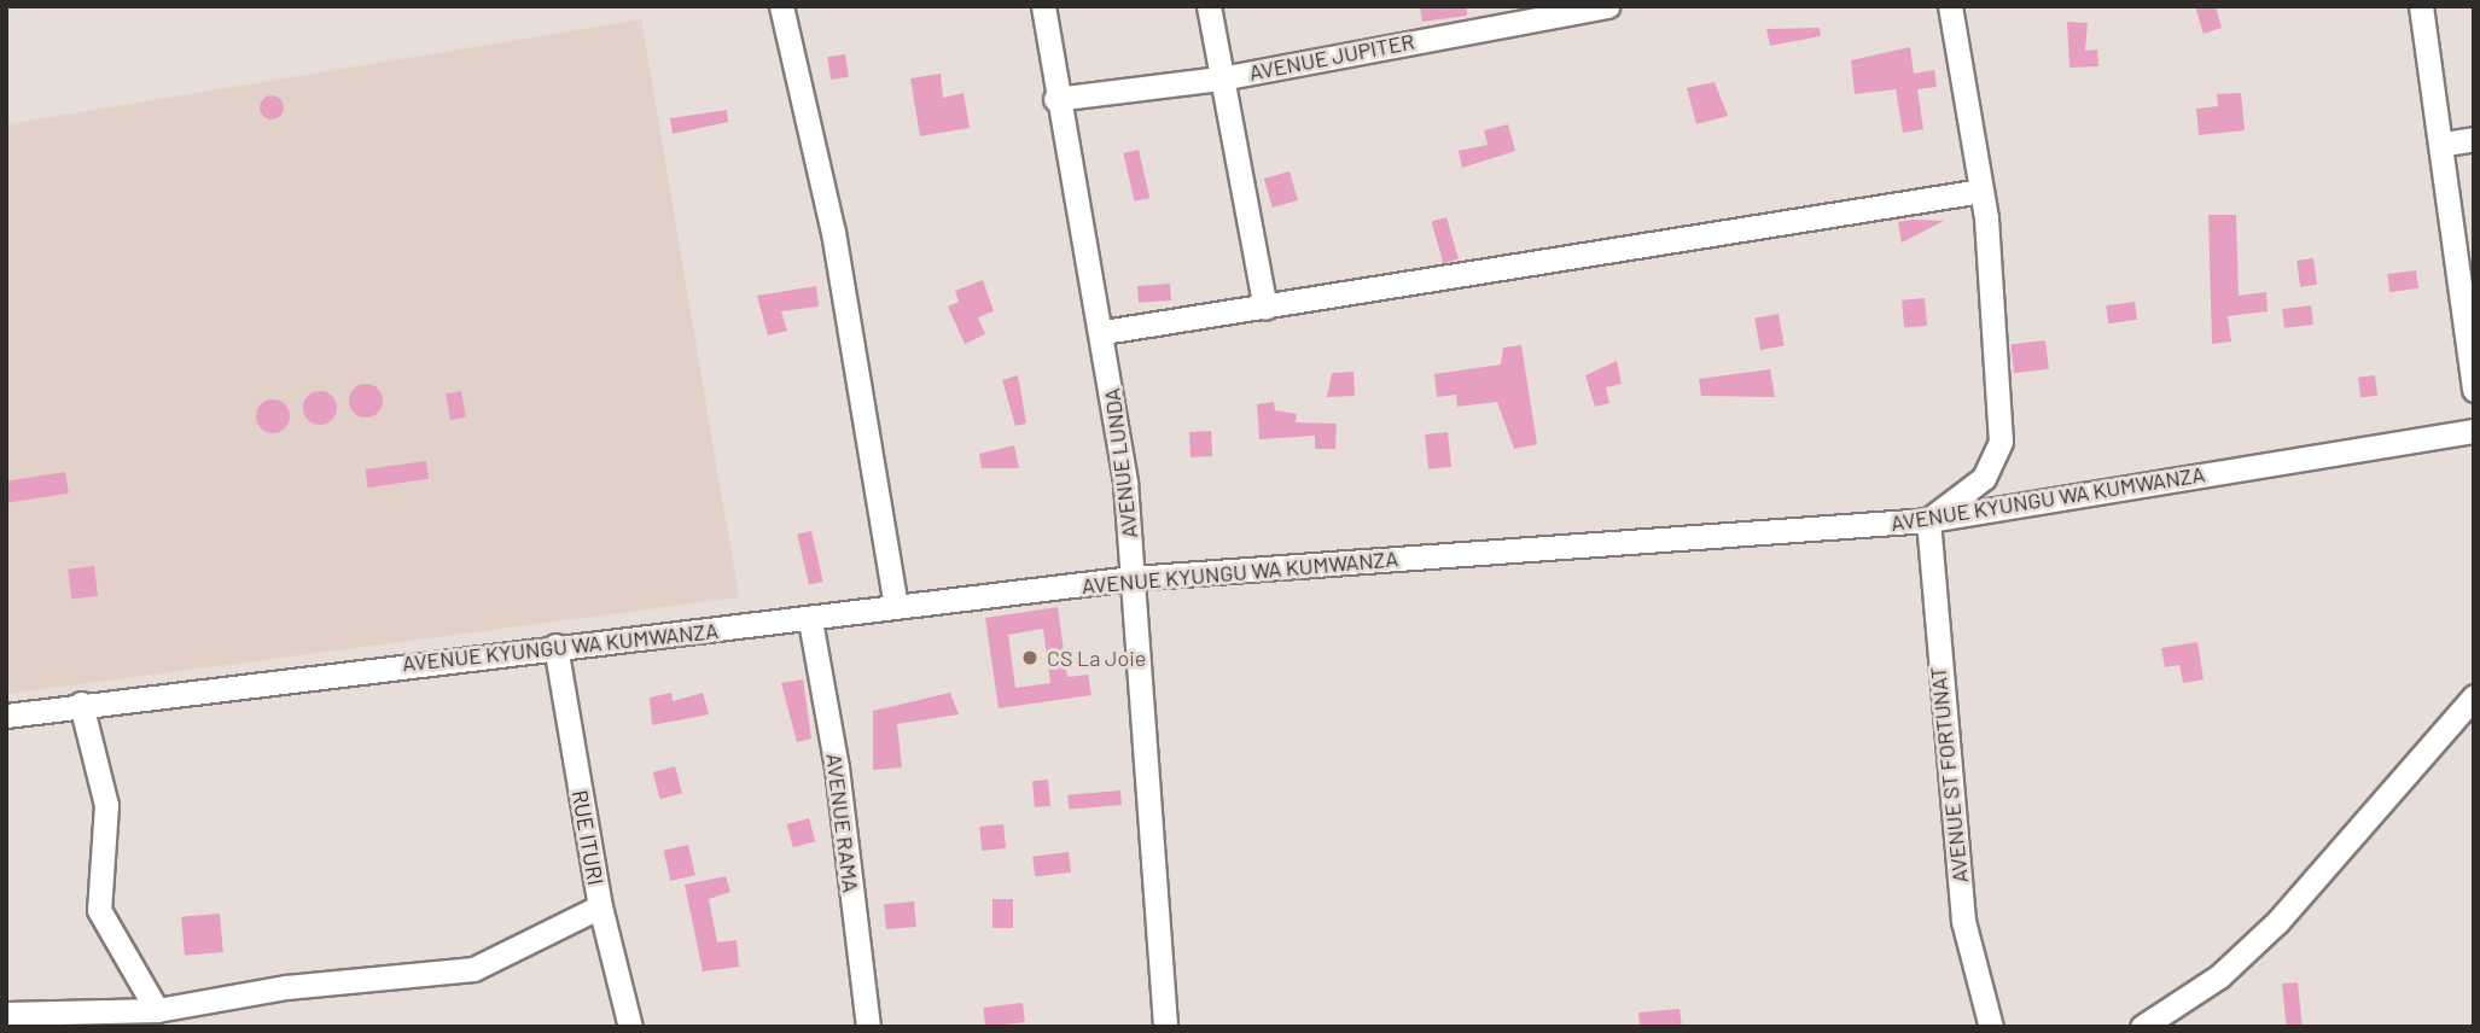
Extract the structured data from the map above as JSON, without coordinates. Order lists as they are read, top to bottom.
{
  "streets": {
    "street": [
      "AVENUE JUPITER",
      "AVENUE LUNDA",
      "AVENUE KYUNGU WA KUMWANZA",
      "AVENUE ST FORTUNAT",
      "AVENUE RAMA",
      "RUE ITURI"
    ]
  },
  "crossings": [
    ["AVENUE JUPITER", "AVENUE LUNDA"],
    ["AVENUE LUNDA", "AVENUE KYUNGU WA KUMWANZA"],
    ["AVENUE KYUNGU WA KUMWANZA", "AVENUE ST FORTUNAT"],
    ["AVENUE KYUNGU WA KUMWANZA", "AVENUE RAMA"],
    ["AVENUE KYUNGU WA KUMWANZA", "RUE ITURI"]
  ],
  "places": ["CS La Joie"]
}
